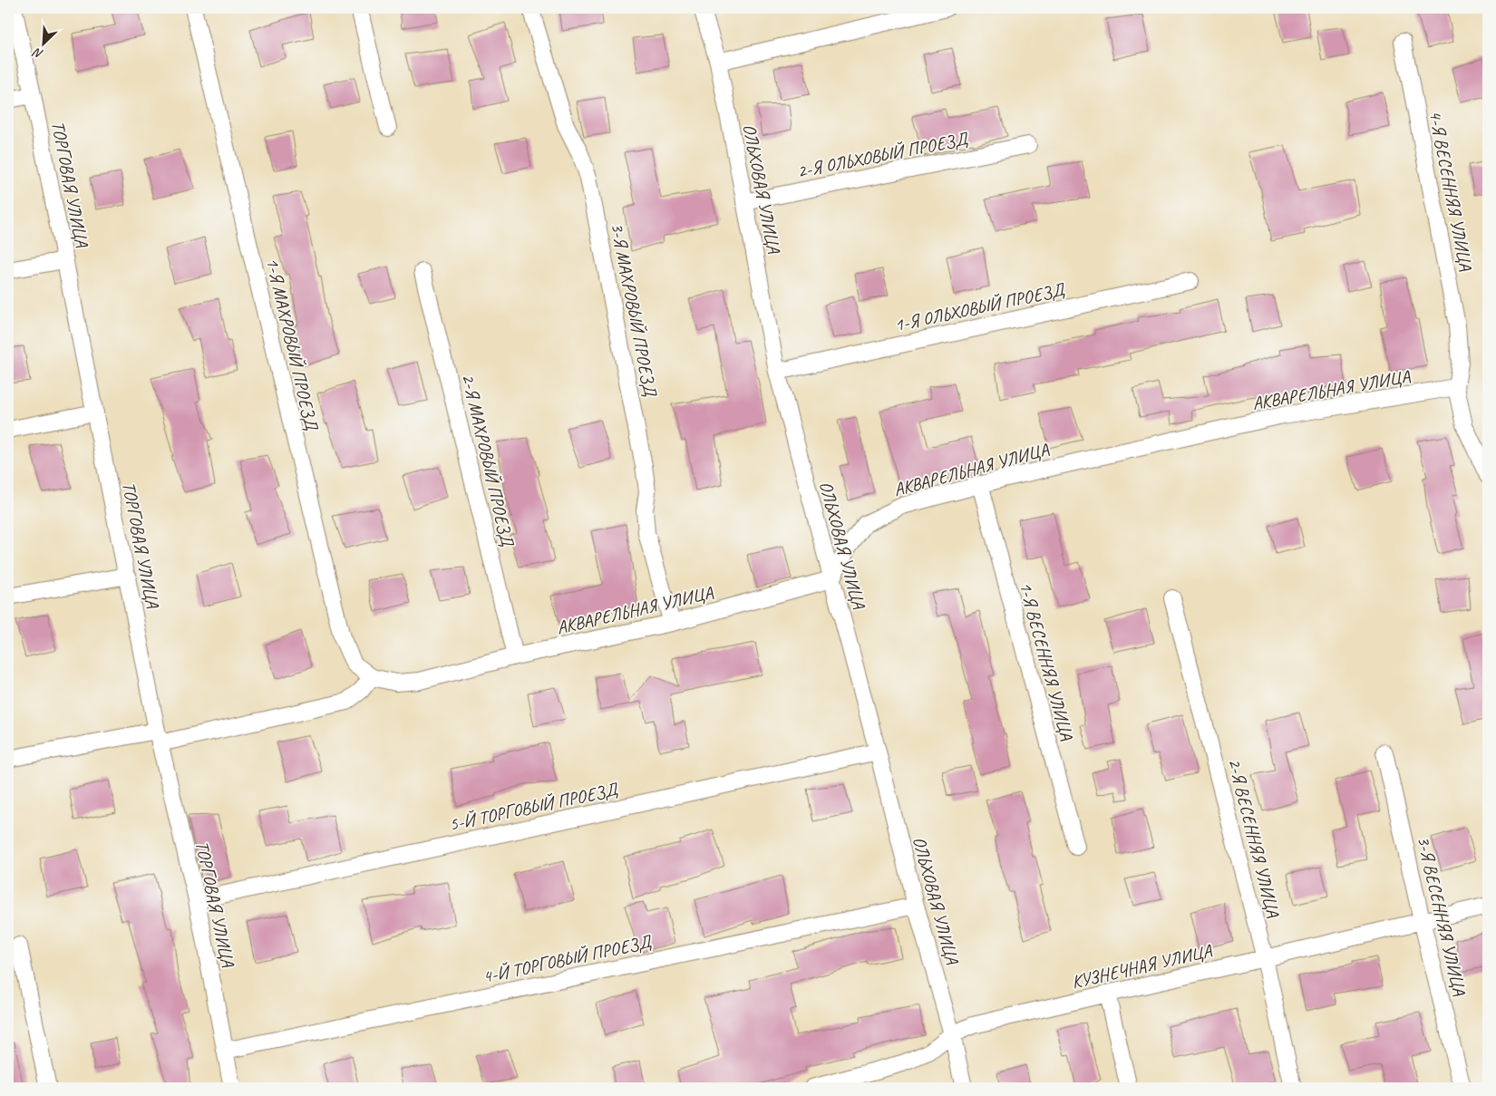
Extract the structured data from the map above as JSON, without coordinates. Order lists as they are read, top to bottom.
{
  "streets": {
    "street": [
      "2-Я ОЛЬХОВЫЙ ПРОЕЗД",
      "ТОРГОВАЯ УЛИЦА",
      "ОЛЬХОВАЯ УЛИЦА",
      "4-Я ВЕСЕННЯЯ УЛИЦА",
      "1-Я ОЛЬХОВЫЙ ПРОЕЗД",
      "3-Я МАХРОВЫЙ ПРОЕЗД",
      "1-Я МАХРОВЫЙ ПРОЕЗД",
      "АКВАРЕЛЬНАЯ УЛИЦА",
      "2-Я МАХРОВЫЙ ПРОЕЗД",
      "1-Я ВЕСЕННЯЯ УЛИЦА",
      "5-Й ТОРГОВЫЙ ПРОЕЗД",
      "2-Я ВЕСЕННЯЯ УЛИЦА",
      "3-Я ВЕСЕННЯЯ УЛИЦА",
      "4-Й ТОРГОВЫЙ ПРОЕЗД",
      "КУЗНЕЧНАЯ УЛИЦА"
    ]
  },
  "crossings": [
    ["2-Я ОЛЬХОВЫЙ ПРОЕЗД", "ОЛЬХОВАЯ УЛИЦА"],
    ["ТОРГОВАЯ УЛИЦА", "5-Й ТОРГОВЫЙ ПРОЕЗД"],
    ["ТОРГОВАЯ УЛИЦА", "4-Й ТОРГОВЫЙ ПРОЕЗД"],
    ["ОЛЬХОВАЯ УЛИЦА", "1-Я ОЛЬХОВЫЙ ПРОЕЗД"],
    ["ОЛЬХОВАЯ УЛИЦА", "АКВАРЕЛЬНАЯ УЛИЦА"],
    ["ОЛЬХОВАЯ УЛИЦА", "5-Й ТОРГОВЫЙ ПРОЕЗД"],
    ["ОЛЬХОВАЯ УЛИЦА", "4-Й ТОРГОВЫЙ ПРОЕЗД"],
    ["ОЛЬХОВАЯ УЛИЦА", "КУЗНЕЧНАЯ УЛИЦА"],
    ["4-Я ВЕСЕННЯЯ УЛИЦА", "АКВАРЕЛЬНАЯ УЛИЦА"],
    ["3-Я МАХРОВЫЙ ПРОЕЗД", "АКВАРЕЛЬНАЯ УЛИЦА"],
    ["1-Я МАХРОВЫЙ ПРОЕЗД", "АКВАРЕЛЬНАЯ УЛИЦА"],
    ["АКВАРЕЛЬНАЯ УЛИЦА", "2-Я МАХРОВЫЙ ПРОЕЗД"],
    ["АКВАРЕЛЬНАЯ УЛИЦА", "1-Я ВЕСЕННЯЯ УЛИЦА"],
    ["2-Я ВЕСЕННЯЯ УЛИЦА", "КУЗНЕЧНАЯ УЛИЦА"],
    ["3-Я ВЕСЕННЯЯ УЛИЦА", "КУЗНЕЧНАЯ УЛИЦА"]
  ],
  "north": "bottom left"
}
